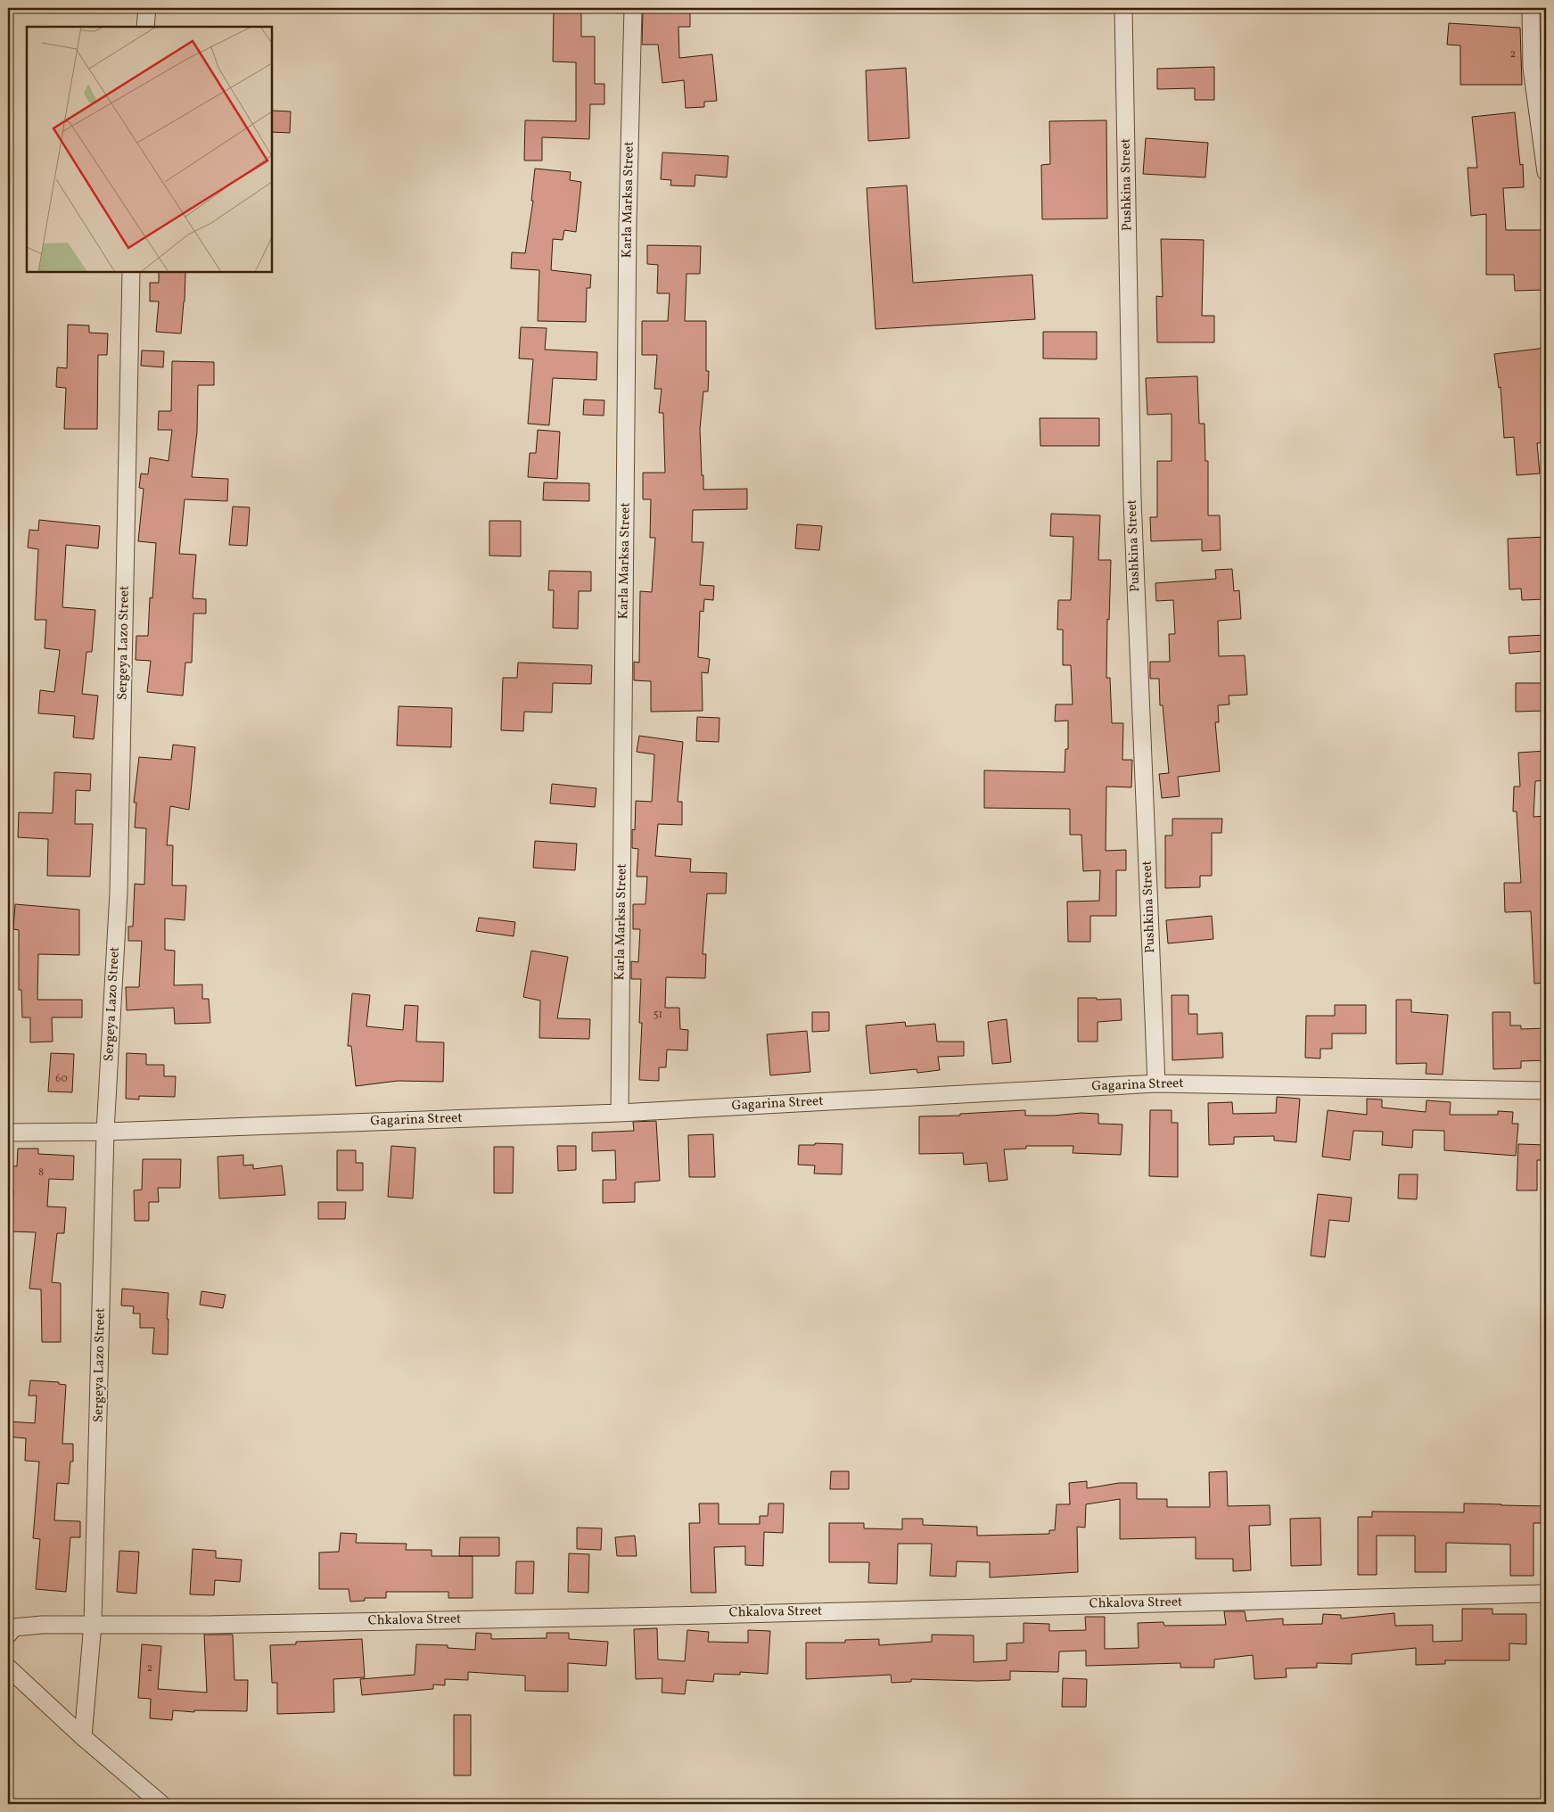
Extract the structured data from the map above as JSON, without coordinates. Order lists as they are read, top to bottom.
{
  "streets": {
    "street": [
      "Pushkina Street",
      "Karla Marksa Street",
      "Sergeya Lazo Street",
      "Gagarina Street",
      "Chkalova Street"
    ]
  },
  "crossings": [
    ["Pushkina Street", "Gagarina Street"],
    ["Karla Marksa Street", "Gagarina Street"],
    ["Sergeya Lazo Street", "Gagarina Street"],
    ["Sergeya Lazo Street", "Chkalova Street"]
  ],
  "house_numbers": [
    "2",
    "51",
    "60",
    "8",
    "2"
  ]
}
